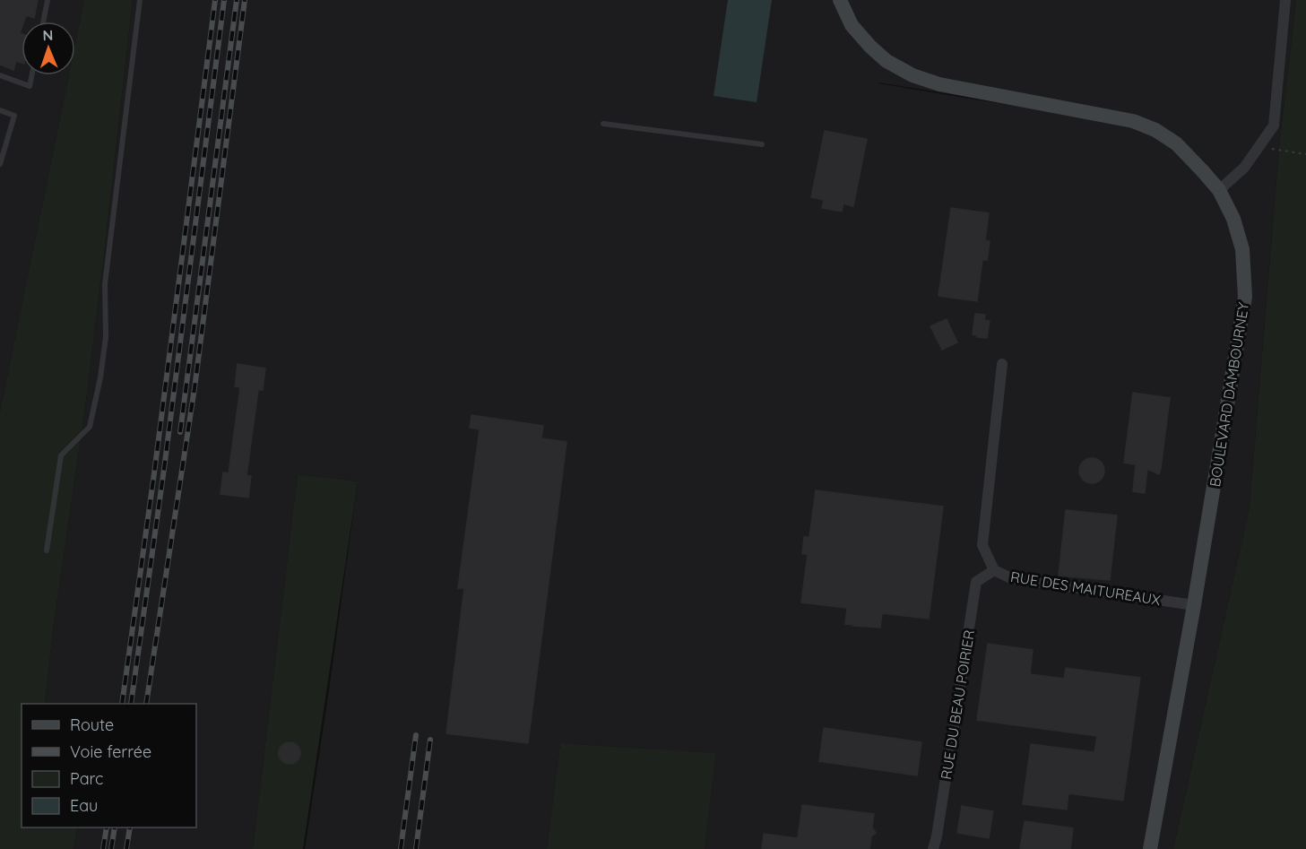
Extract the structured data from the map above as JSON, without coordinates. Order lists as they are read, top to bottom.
{
  "streets": {
    "street": ["BOULEVARD DAMBOURNEY", "RUE DES MAITUREAUX", "RUE DU BEAU POIRIER"]
  },
  "crossings": [
    ["BOULEVARD DAMBOURNEY", "RUE DES MAITUREAUX"],
    ["RUE DES MAITUREAUX", "RUE DU BEAU POIRIER"]
  ],
  "legend": [
    "Route",
    "Voie ferrée",
    "Parc",
    "Eau"
  ],
  "north": "top"
}
